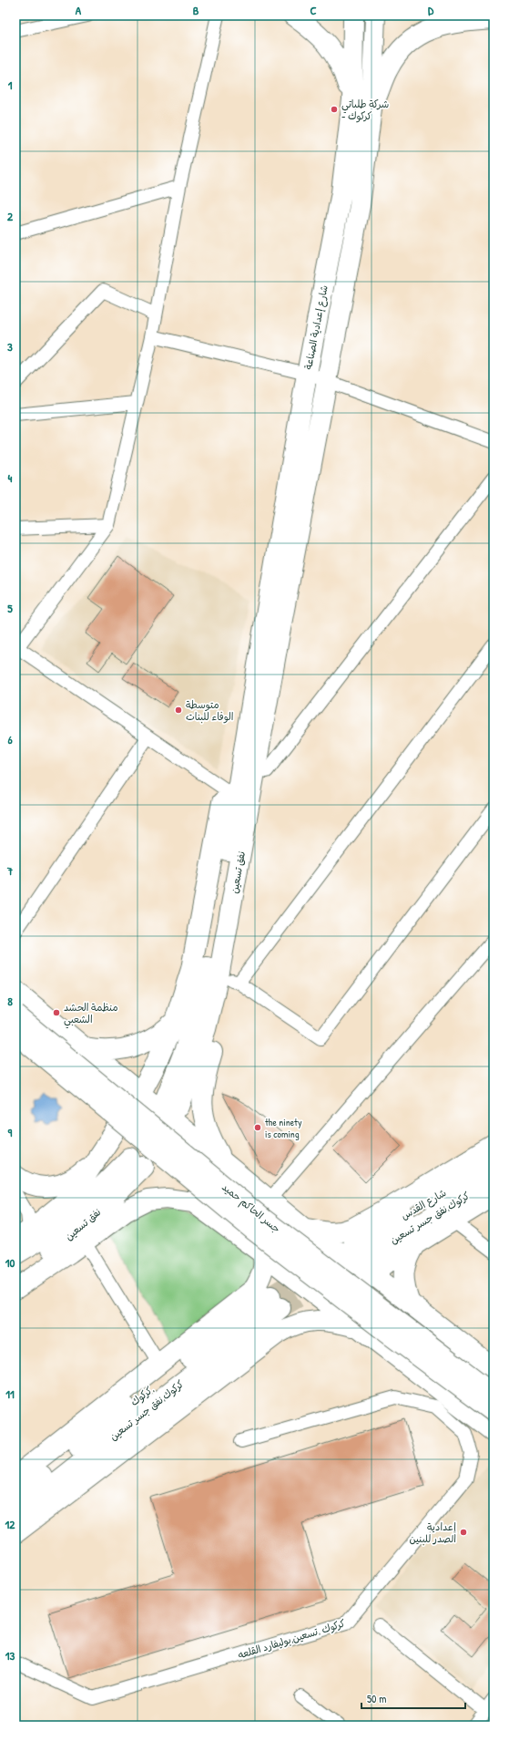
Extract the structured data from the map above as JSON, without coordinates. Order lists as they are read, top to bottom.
{
  "streets": {
    "main road": [
      "شارع إعدادية الصناعة",
      "نفق تسعين",
      "شارع القدس",
      "جسر الحاكم حميد",
      "كركوك,نفق جسر تسعين",
      "كركوك,"
    ],
    "street": ["كركوك ,تسعين,بوليفارد القلعه"]
  },
  "crossings": [
    ["شارع إعدادية الصناعة", "نفق تسعين"],
    ["شارع القدس", "كركوك,نفق جسر تسعين"],
    ["كركوك,نفق جسر تسعين", "كركوك,"]
  ],
  "places": [
    "شركة طلباتي - كركوك",
    "متوسطة الوفاء للبنات",
    "منظمة الحشد الشعبي",
    "the ninety is coming",
    "إعدادية الصدر للبنين"
  ],
  "scale_bar": "50 m",
  "grid": {
    "columns": [
      "A",
      "B",
      "C",
      "D"
    ],
    "rows": [
      "1",
      "2",
      "3",
      "4",
      "5",
      "6",
      "7",
      "8",
      "9",
      "10",
      "11",
      "12",
      "13"
    ]
  }
}
